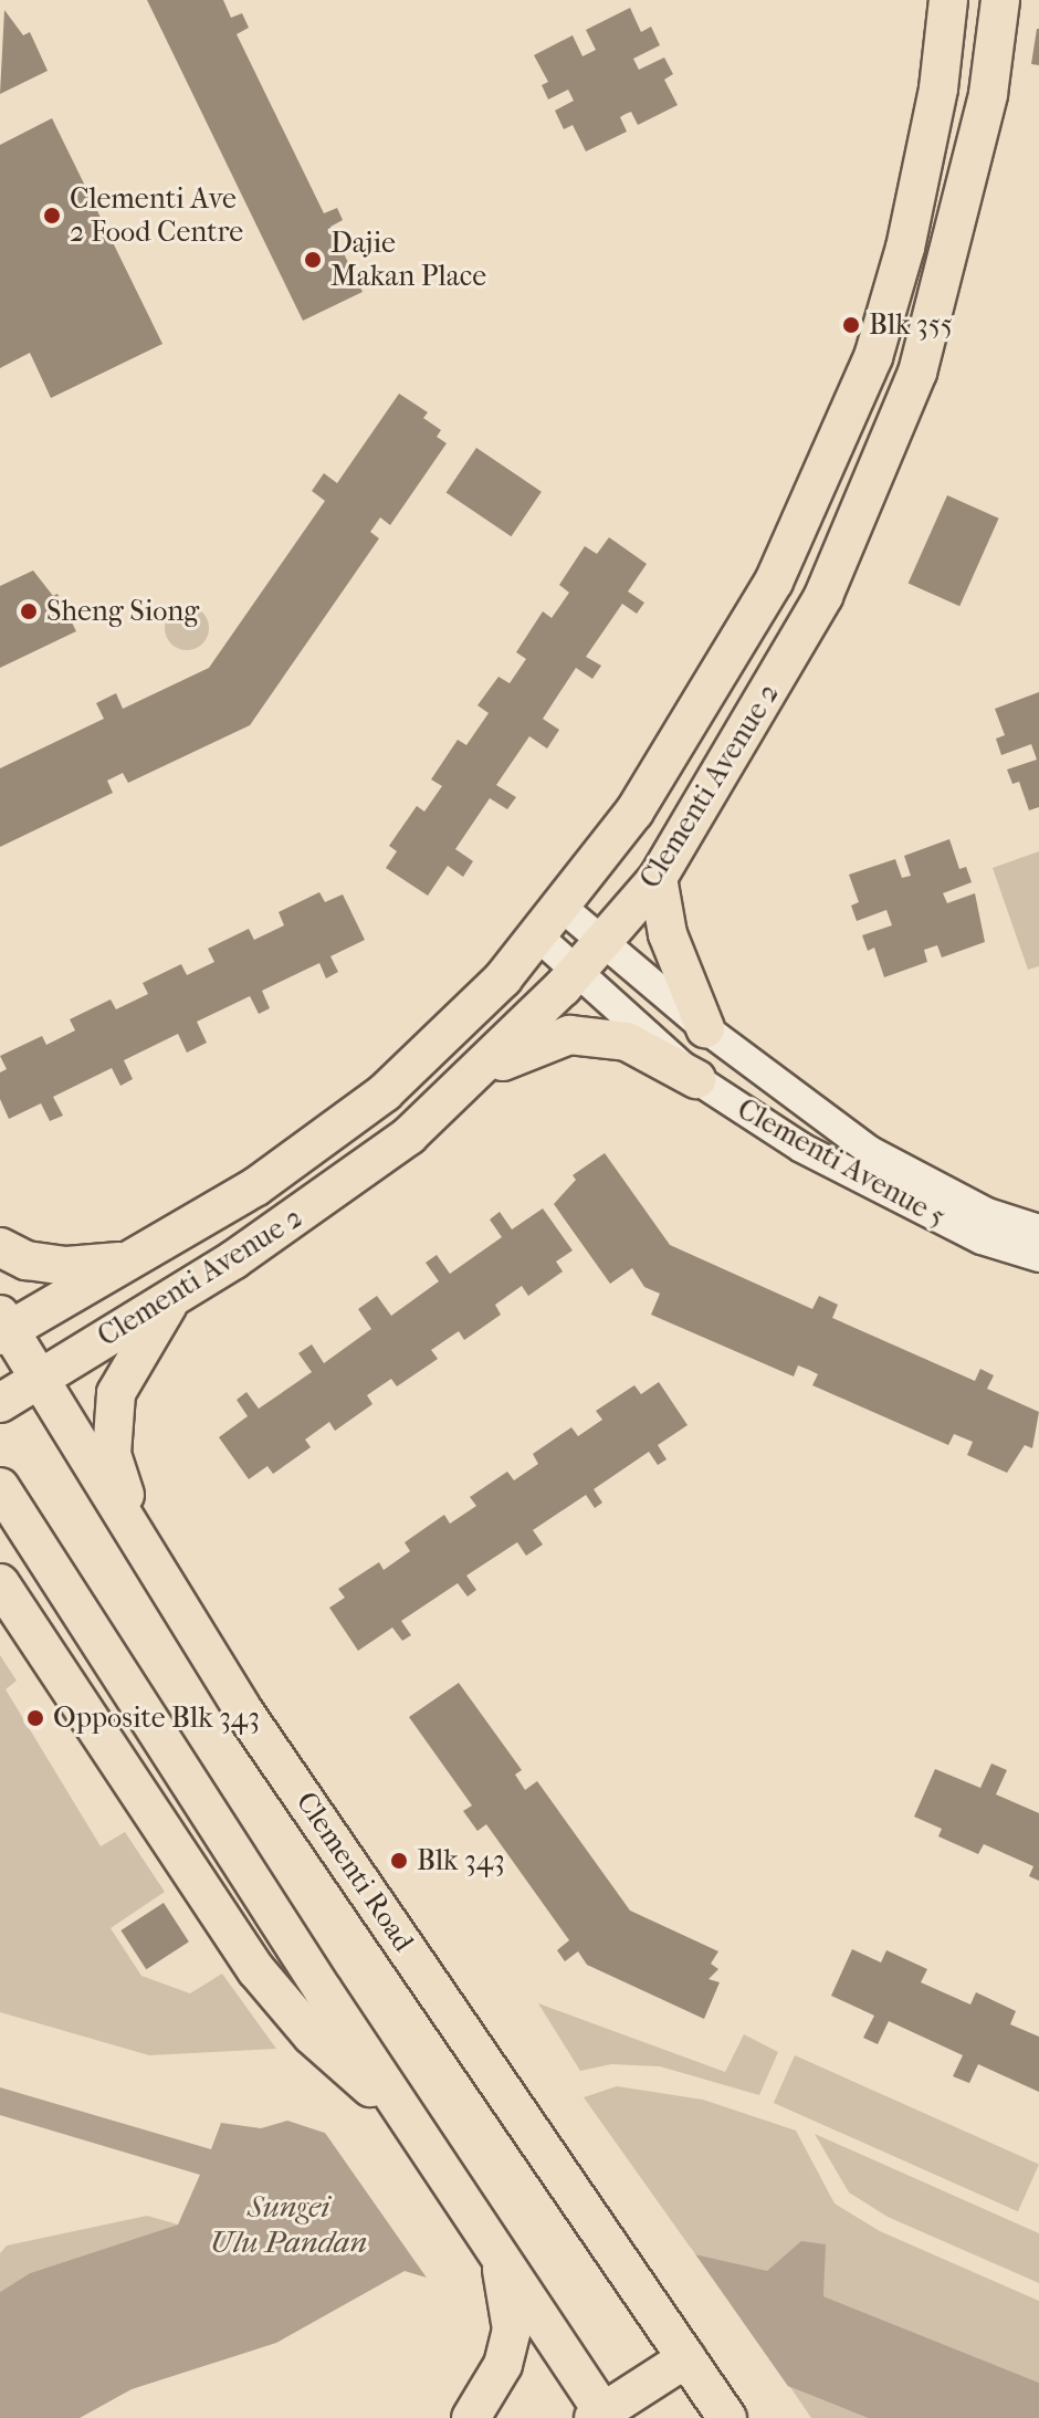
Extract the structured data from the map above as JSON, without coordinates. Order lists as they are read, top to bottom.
{
  "streets": {
    "main road": ["Clementi Avenue 2", "Clementi Road"],
    "street": ["Clementi Avenue 5"]
  },
  "crossings": [
    ["Clementi Avenue 2", "Clementi Avenue 5"],
    ["Clementi Avenue 2", "Clementi Road"]
  ],
  "water": ["Sungei Ulu Pandan"],
  "places": [
    "Clementi Ave 2 Food Centre",
    "Dajie Makan Place",
    "Blk 355",
    "Sheng Siong",
    "Opposite Blk 343",
    "Blk 343"
  ]
}
